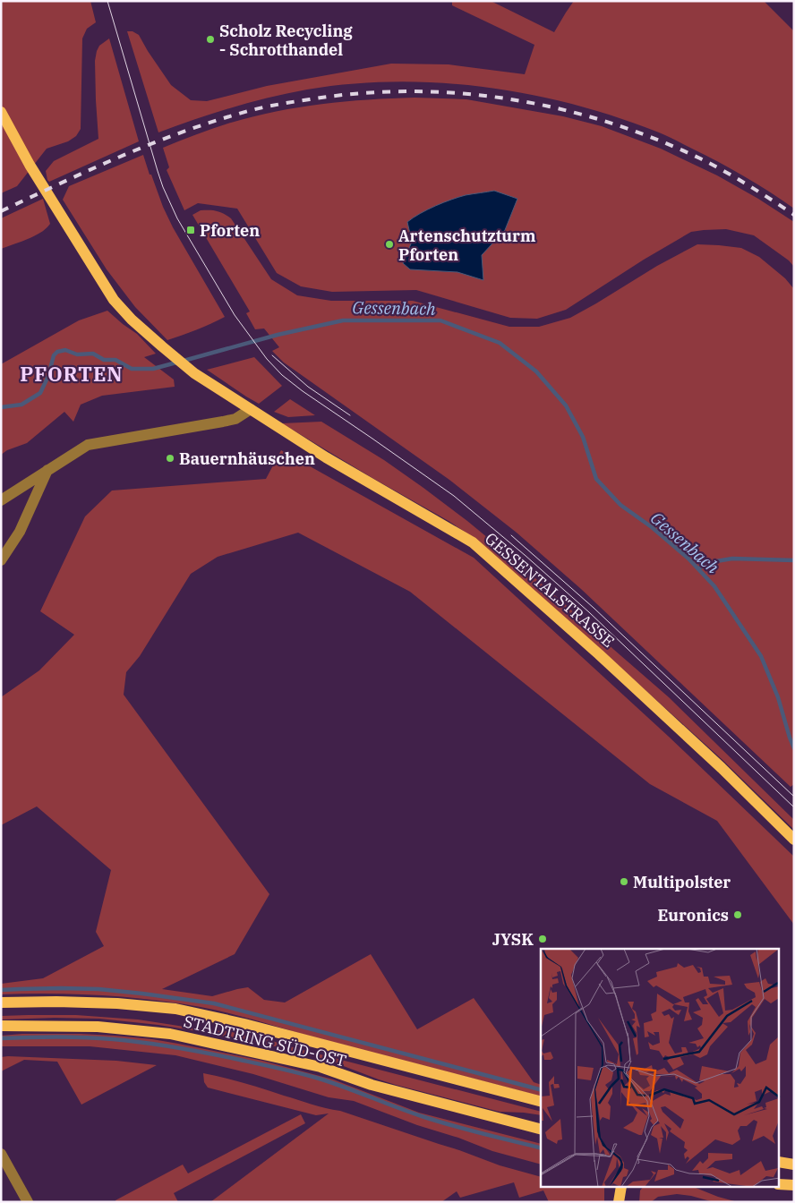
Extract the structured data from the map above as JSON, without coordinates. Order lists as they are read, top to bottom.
{
  "streets": {
    "main road": ["GESSENTALSTRASSE", "STADTRING SÜD-OST"]
  },
  "districts": ["PFORTEN"],
  "water": ["Gessenbach"],
  "places": {
    "other": [
      "Scholz Recycling - Schrotthandel",
      "Artenschutzturm Pforten",
      "Bauernhäuschen",
      "Multipolster",
      "Euronics",
      "JYSK"
    ],
    "transit": ["Pforten"]
  }
}
